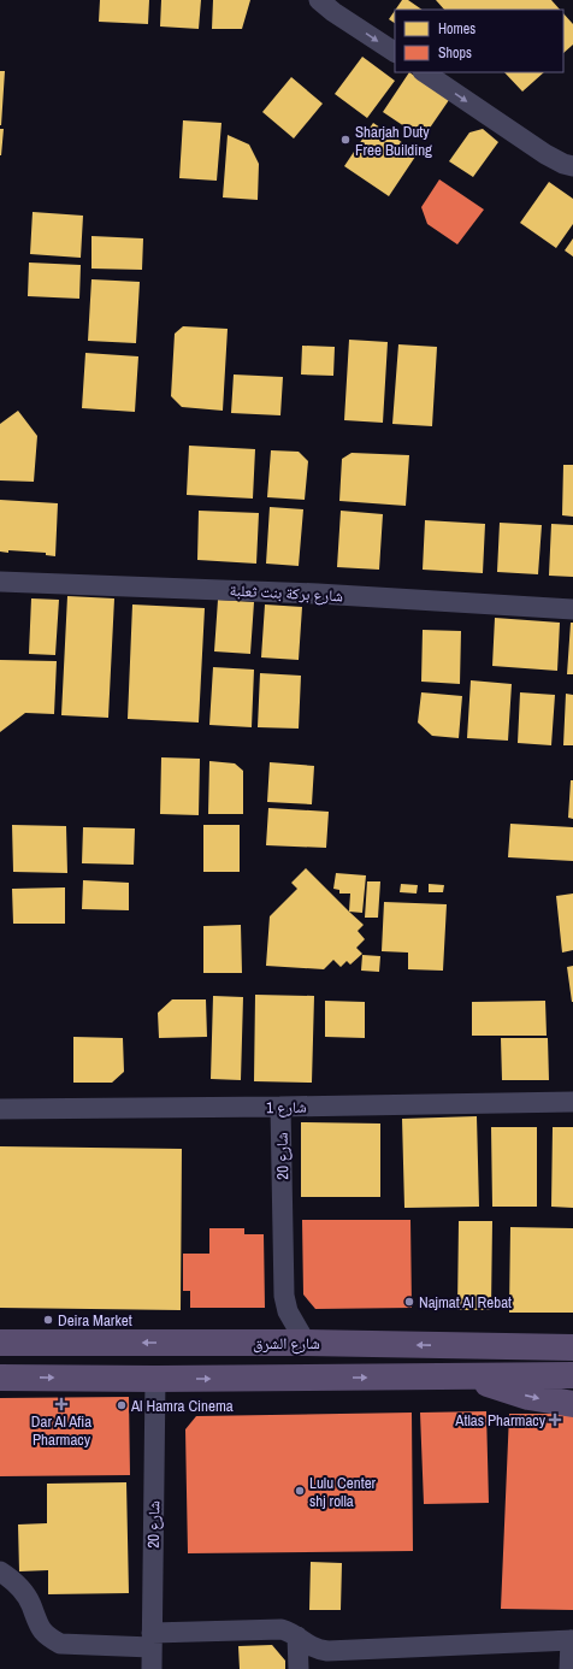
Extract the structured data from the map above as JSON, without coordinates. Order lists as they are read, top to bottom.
{
  "streets": {
    "main road": ["شارع الشرق"],
    "street": ["شارع بركة بنت ثعلبة", "شارع 1", "شارع 20"]
  },
  "crossings": [
    ["شارع 1", "شارع 20"],
    ["شارع 20", "شارع الشرق"]
  ],
  "places": {
    "other": [
      "Sharjah Duty Free Building",
      "Najmat Al Rebat",
      "Deira Market",
      "Al Hamra Cinema",
      "Lulu Center shj rolla"
    ],
    "health": ["Dar Al Afia Pharmacy", "Atlas Pharmacy"]
  },
  "legend": ["Homes", "Shops"]
}
